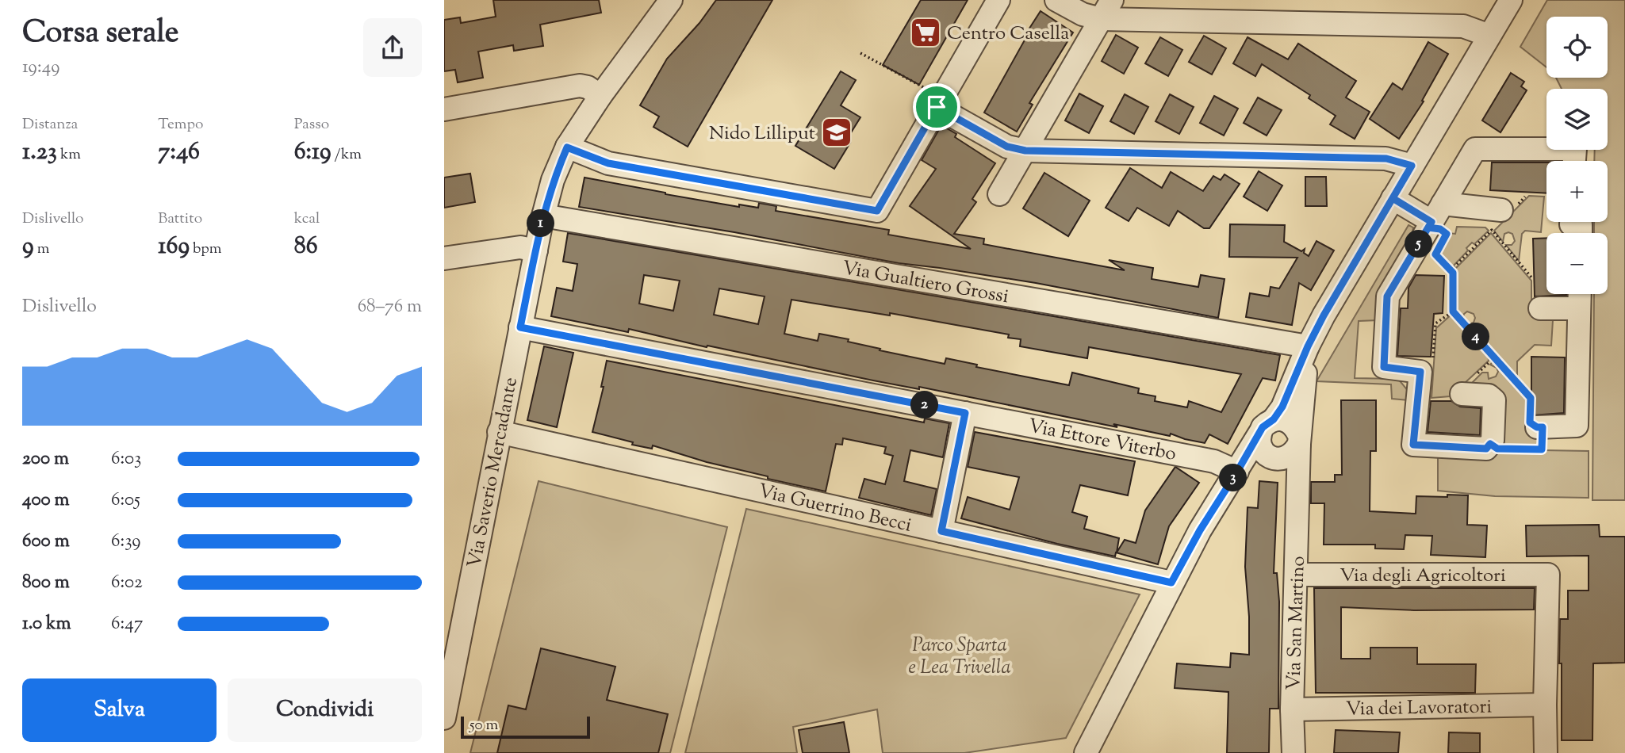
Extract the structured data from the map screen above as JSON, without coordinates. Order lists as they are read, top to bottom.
{
  "streets": {
    "street": [
      "Via Gualtiero Grossi",
      "Via Ettore Viterbo",
      "Via Saverio Mercadante",
      "Via Guerrino Becci",
      "Via degli Agricoltori",
      "Via San Martino",
      "Via dei Lavoratori"
    ]
  },
  "crossings": [
    ["Via Gualtiero Grossi", "Via Saverio Mercadante"],
    ["Via Gualtiero Grossi", "Via San Martino"],
    ["Via Ettore Viterbo", "Via Saverio Mercadante"],
    ["Via Saverio Mercadante", "Via Guerrino Becci"],
    ["Via degli Agricoltori", "Via San Martino"],
    ["Via degli Agricoltori", "Via dei Lavoratori"],
    ["Via San Martino", "Via dei Lavoratori"]
  ],
  "parks": ["Parco Sparta e Lea Trivella"],
  "places": {
    "supermarket": ["Centro Casella"],
    "school or university": ["Nido Lilliput"]
  },
  "scale_bar": "50 m",
  "page": {
    "heading": ["Corsa serale", "19:49"],
    "map_buttons": ["+", "−"],
    "stats": [
      ["Distanza", "1.23 km"],
      ["Tempo", "7:46"],
      ["Passo", "6:19 /km"],
      ["Dislivello", "9 m"],
      ["Battito", "169 bpm"],
      ["kcal", "86"]
    ],
    "pins": [
      "1",
      "5",
      "4",
      "2",
      "3"
    ],
    "chart": ["Dislivello", "68–76 m"],
    "list": [
      {
        "name": "200 m",
        "note": "6:03"
      },
      {
        "name": "400 m",
        "note": "6:05"
      },
      {
        "name": "600 m",
        "note": "6:39"
      },
      {
        "name": "800 m",
        "note": "6:02"
      },
      {
        "name": "1.0 km",
        "note": "6:47"
      }
    ],
    "buttons": ["Salva", "Condividi"],
    "scale": "50 m"
  }
}
